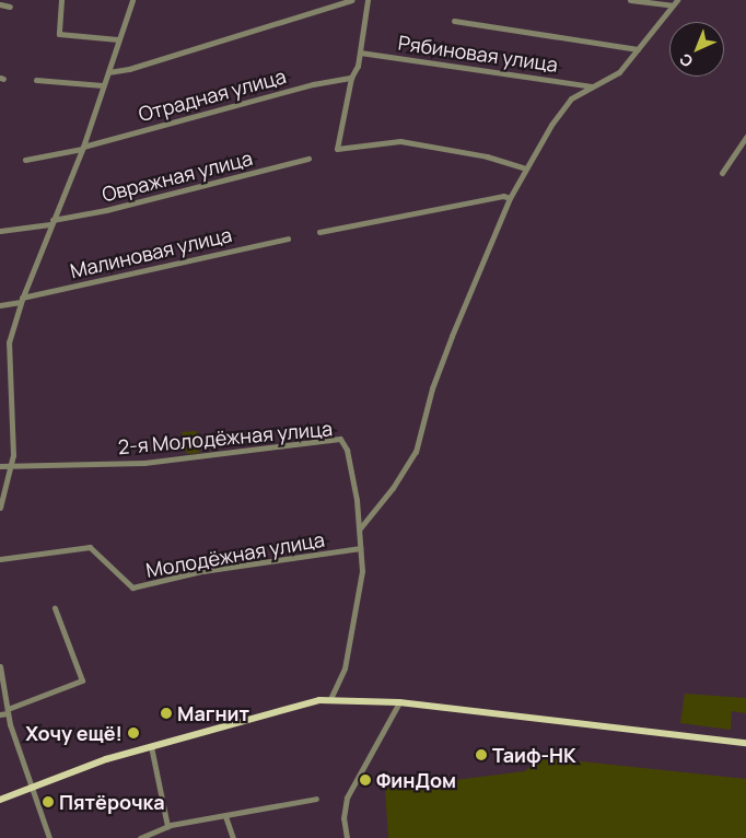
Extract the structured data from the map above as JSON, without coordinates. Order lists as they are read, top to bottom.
{
  "streets": {
    "street": [
      "Рябиновая улица",
      "Отрадная улица",
      "Овражная улица",
      "Малиновая улица",
      "2-я Молодёжная улица",
      "Молодёжная улица"
    ]
  },
  "crossings": [
    ["2-я Молодёжная улица", "Молодёжная улица"]
  ],
  "places": [
    "Магнит",
    "Хочу ещё!",
    "Таиф-НК",
    "ФинДом",
    "Пятёрочка"
  ],
  "north": "bottom left"
}
